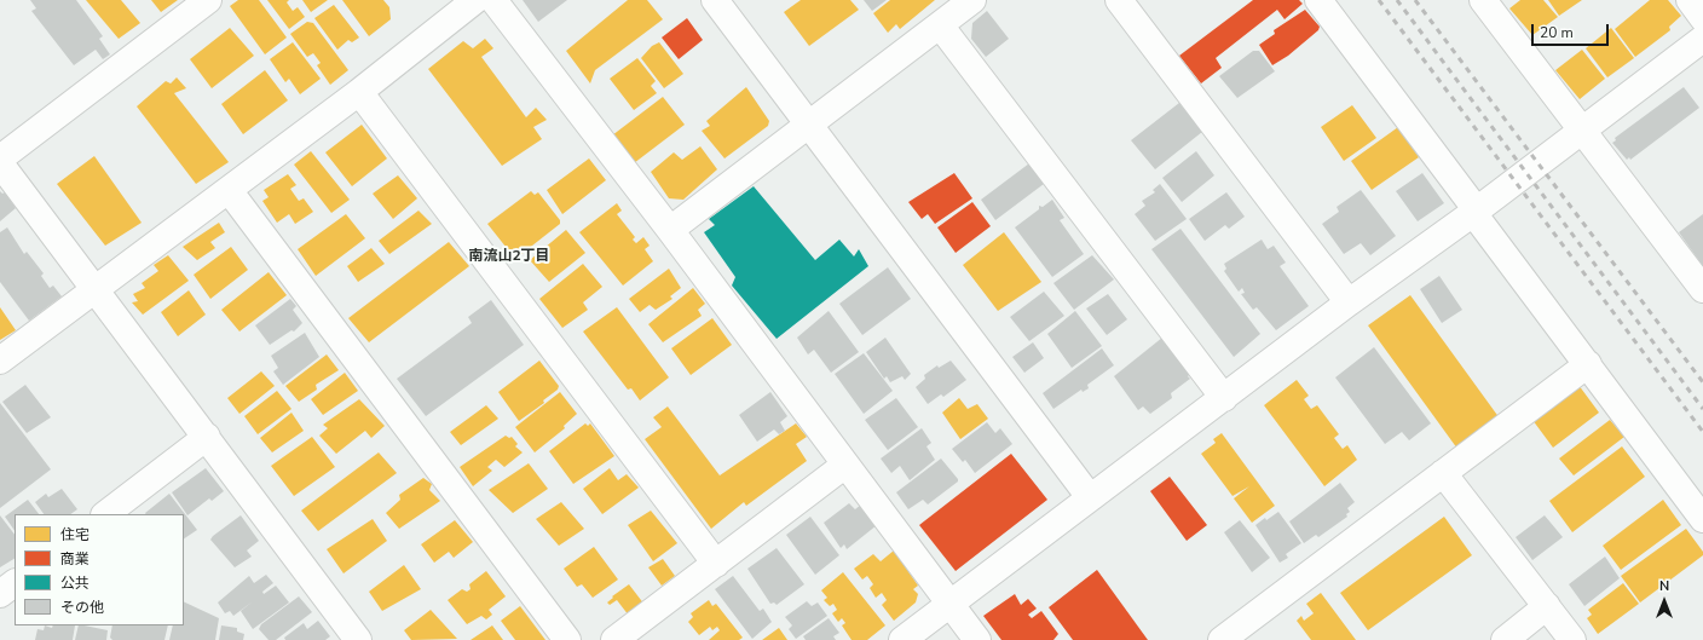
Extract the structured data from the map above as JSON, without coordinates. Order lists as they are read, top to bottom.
{
  "districts": ["南流山2丁目"],
  "legend": [
    "住宅",
    "商業",
    "公共",
    "その他"
  ],
  "scale_bar": "20 m",
  "north": "top"
}
